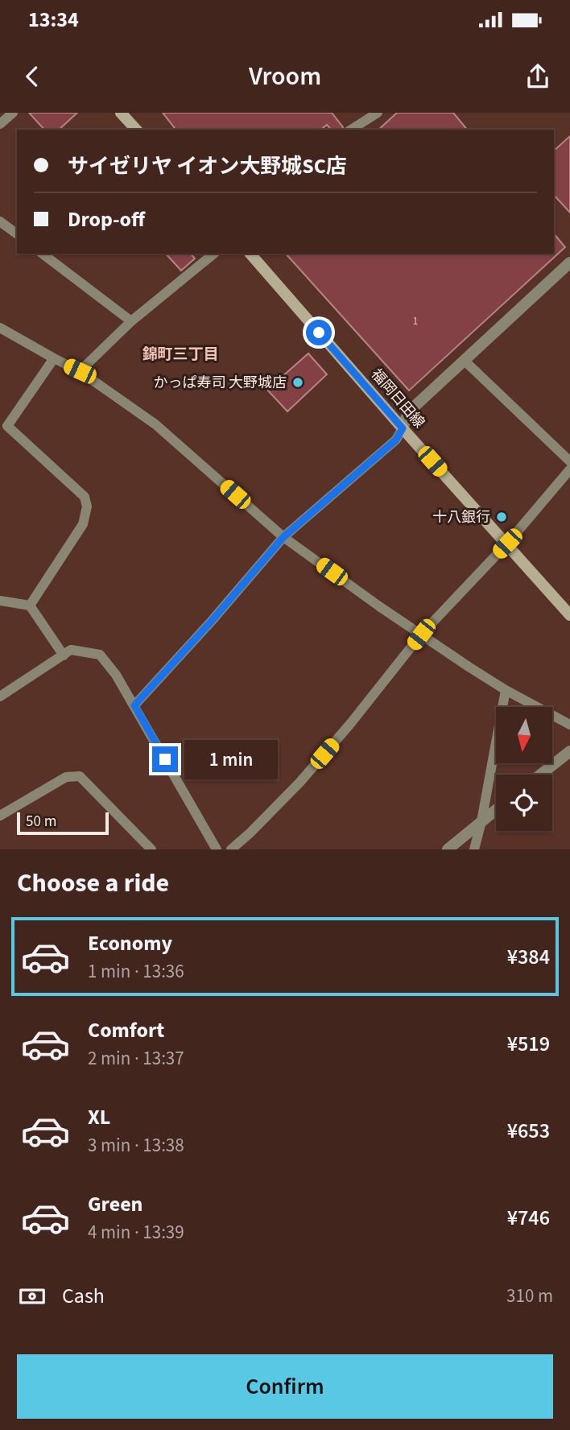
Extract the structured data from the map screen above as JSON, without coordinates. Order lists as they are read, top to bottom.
{
  "streets": {
    "main road": ["福岡日田線"]
  },
  "districts": ["錦町三丁目"],
  "places": ["かっぱ寿司 大野城店", "十八銀行"],
  "house_numbers": ["1"],
  "scale_bar": "50 m",
  "north": "bottom",
  "page": {
    "status": "13:34",
    "header": "Vroom",
    "banner": ["サイゼリヤ イオン大野城SC店", "Drop-off"],
    "bubble": "1 min",
    "scale": "50 m",
    "heading": "Choose a ride",
    "list": [
      {
        "name": "Economy",
        "note": "1 min · 13:36",
        "value": "¥384"
      },
      {
        "name": "Comfort",
        "note": "2 min · 13:37",
        "value": "¥519"
      },
      {
        "name": "XL",
        "note": "3 min · 13:38",
        "value": "¥653"
      },
      {
        "name": "Green",
        "note": "4 min · 13:39",
        "value": "¥746"
      }
    ],
    "pay": ["Cash", "310 m"],
    "buttons": "Confirm"
  }
}
